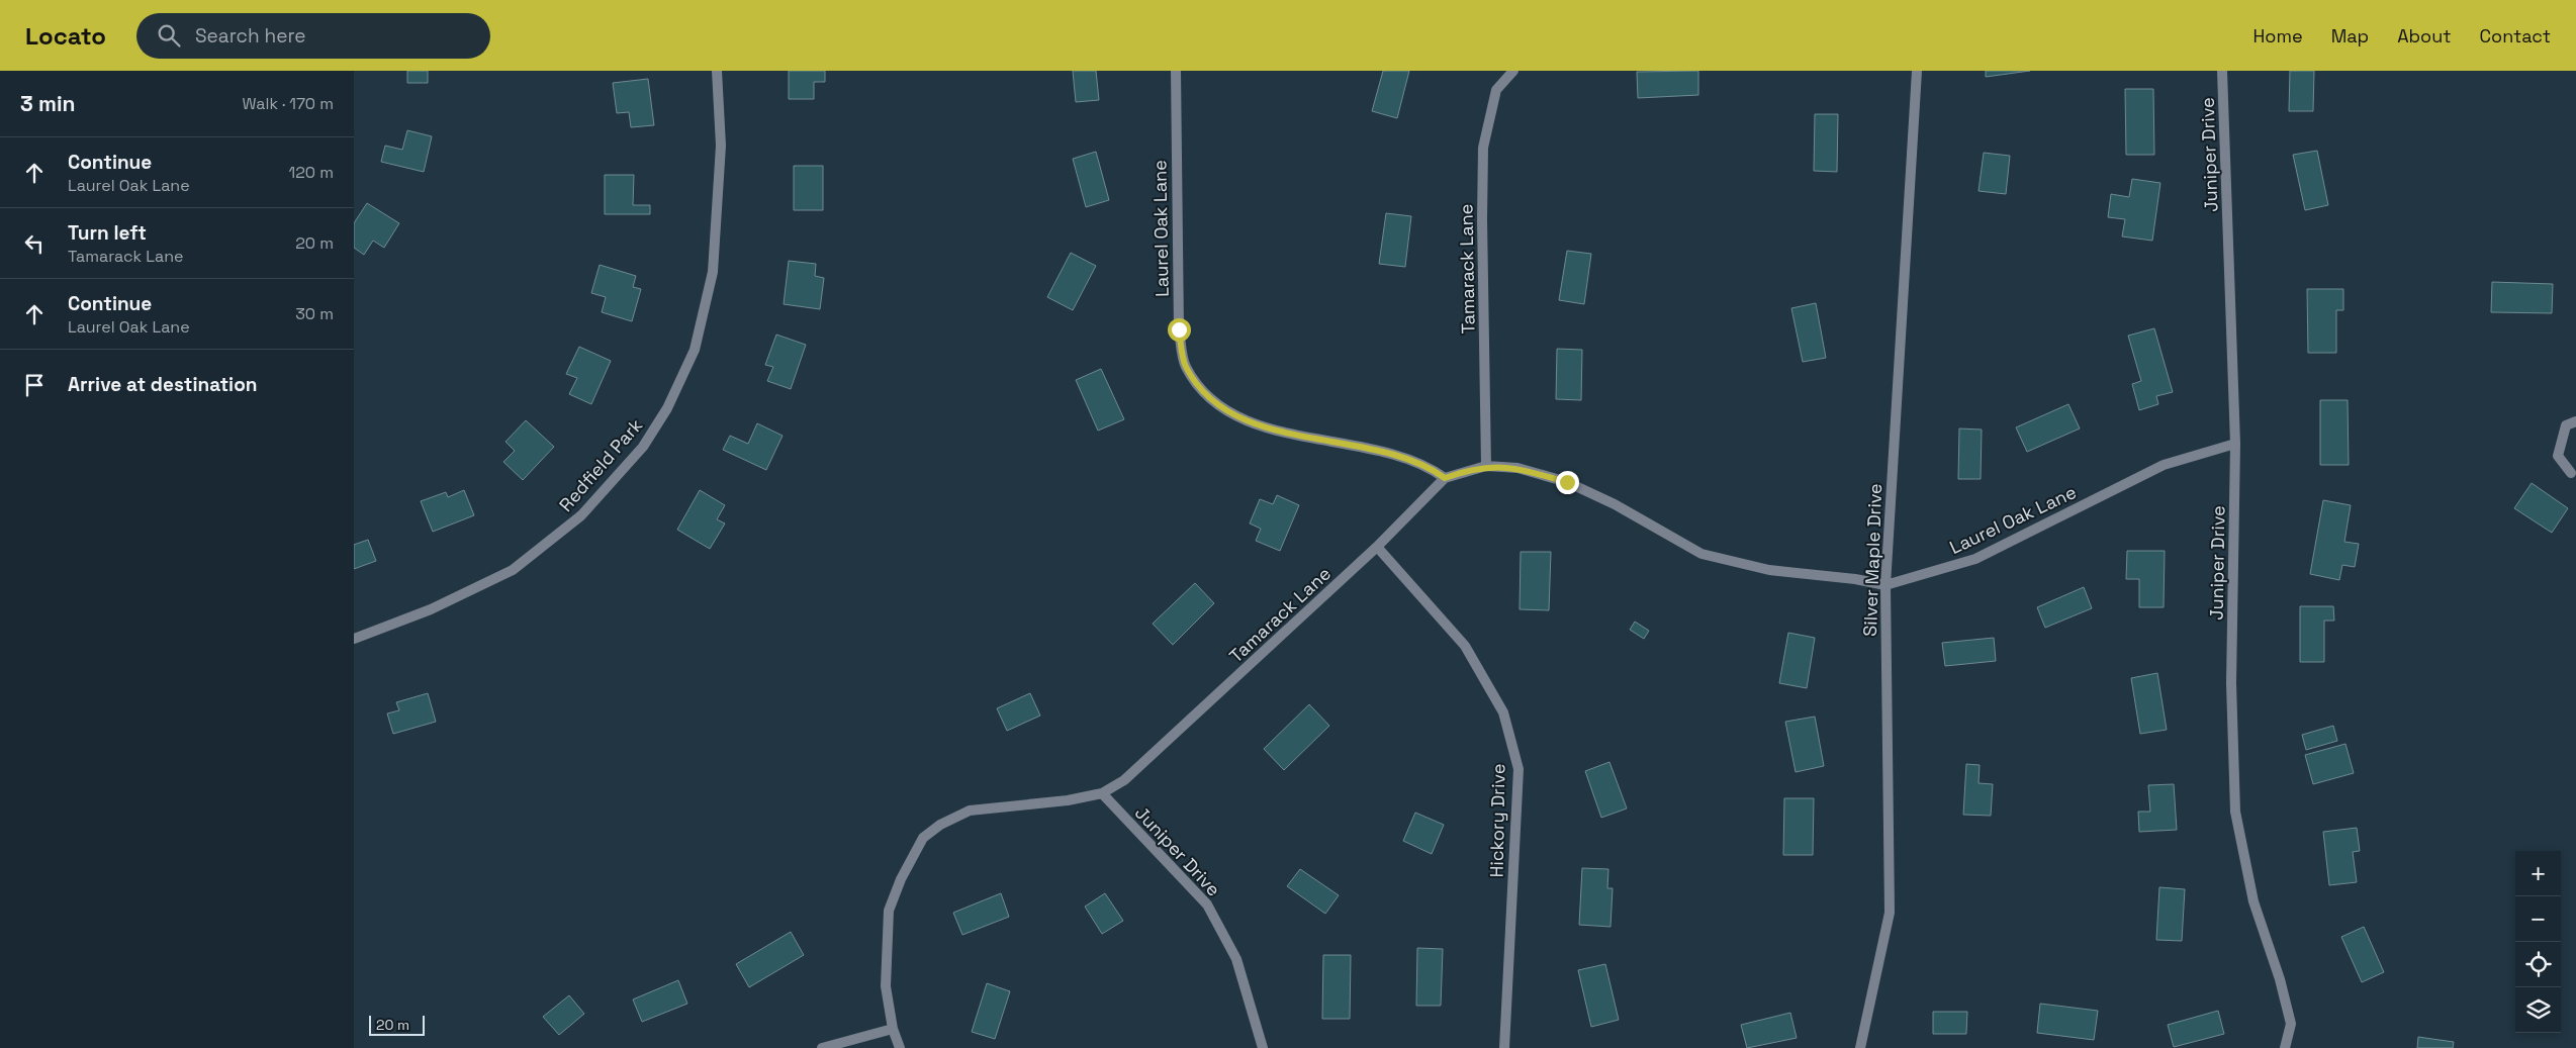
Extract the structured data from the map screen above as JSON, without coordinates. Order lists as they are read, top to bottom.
{
  "streets": {
    "street": [
      "Juniper Drive",
      "Laurel Oak Lane",
      "Tamarack Lane",
      "Redfield Park",
      "Silver Maple Drive",
      "Hickory Drive"
    ]
  },
  "crossings": [
    ["Juniper Drive", "Laurel Oak Lane"],
    ["Juniper Drive", "Tamarack Lane"],
    ["Laurel Oak Lane", "Tamarack Lane"],
    ["Laurel Oak Lane", "Silver Maple Drive"],
    ["Tamarack Lane", "Hickory Drive"]
  ],
  "scale_bar": "20 m",
  "page": {
    "header": "Locato",
    "search": "Search here",
    "nav": [
      "Home",
      "Map",
      "About",
      "Contact"
    ],
    "heading": ["3 min", "Walk · 170 m"],
    "list": [
      ["Continue", "Laurel Oak Lane", "120 m"],
      ["Turn left", "Tamarack Lane", "20 m"],
      ["Continue", "Laurel Oak Lane", "30 m"],
      "Arrive at destination"
    ],
    "map_buttons": ["+", "−"],
    "scale": "20 m"
  }
}
